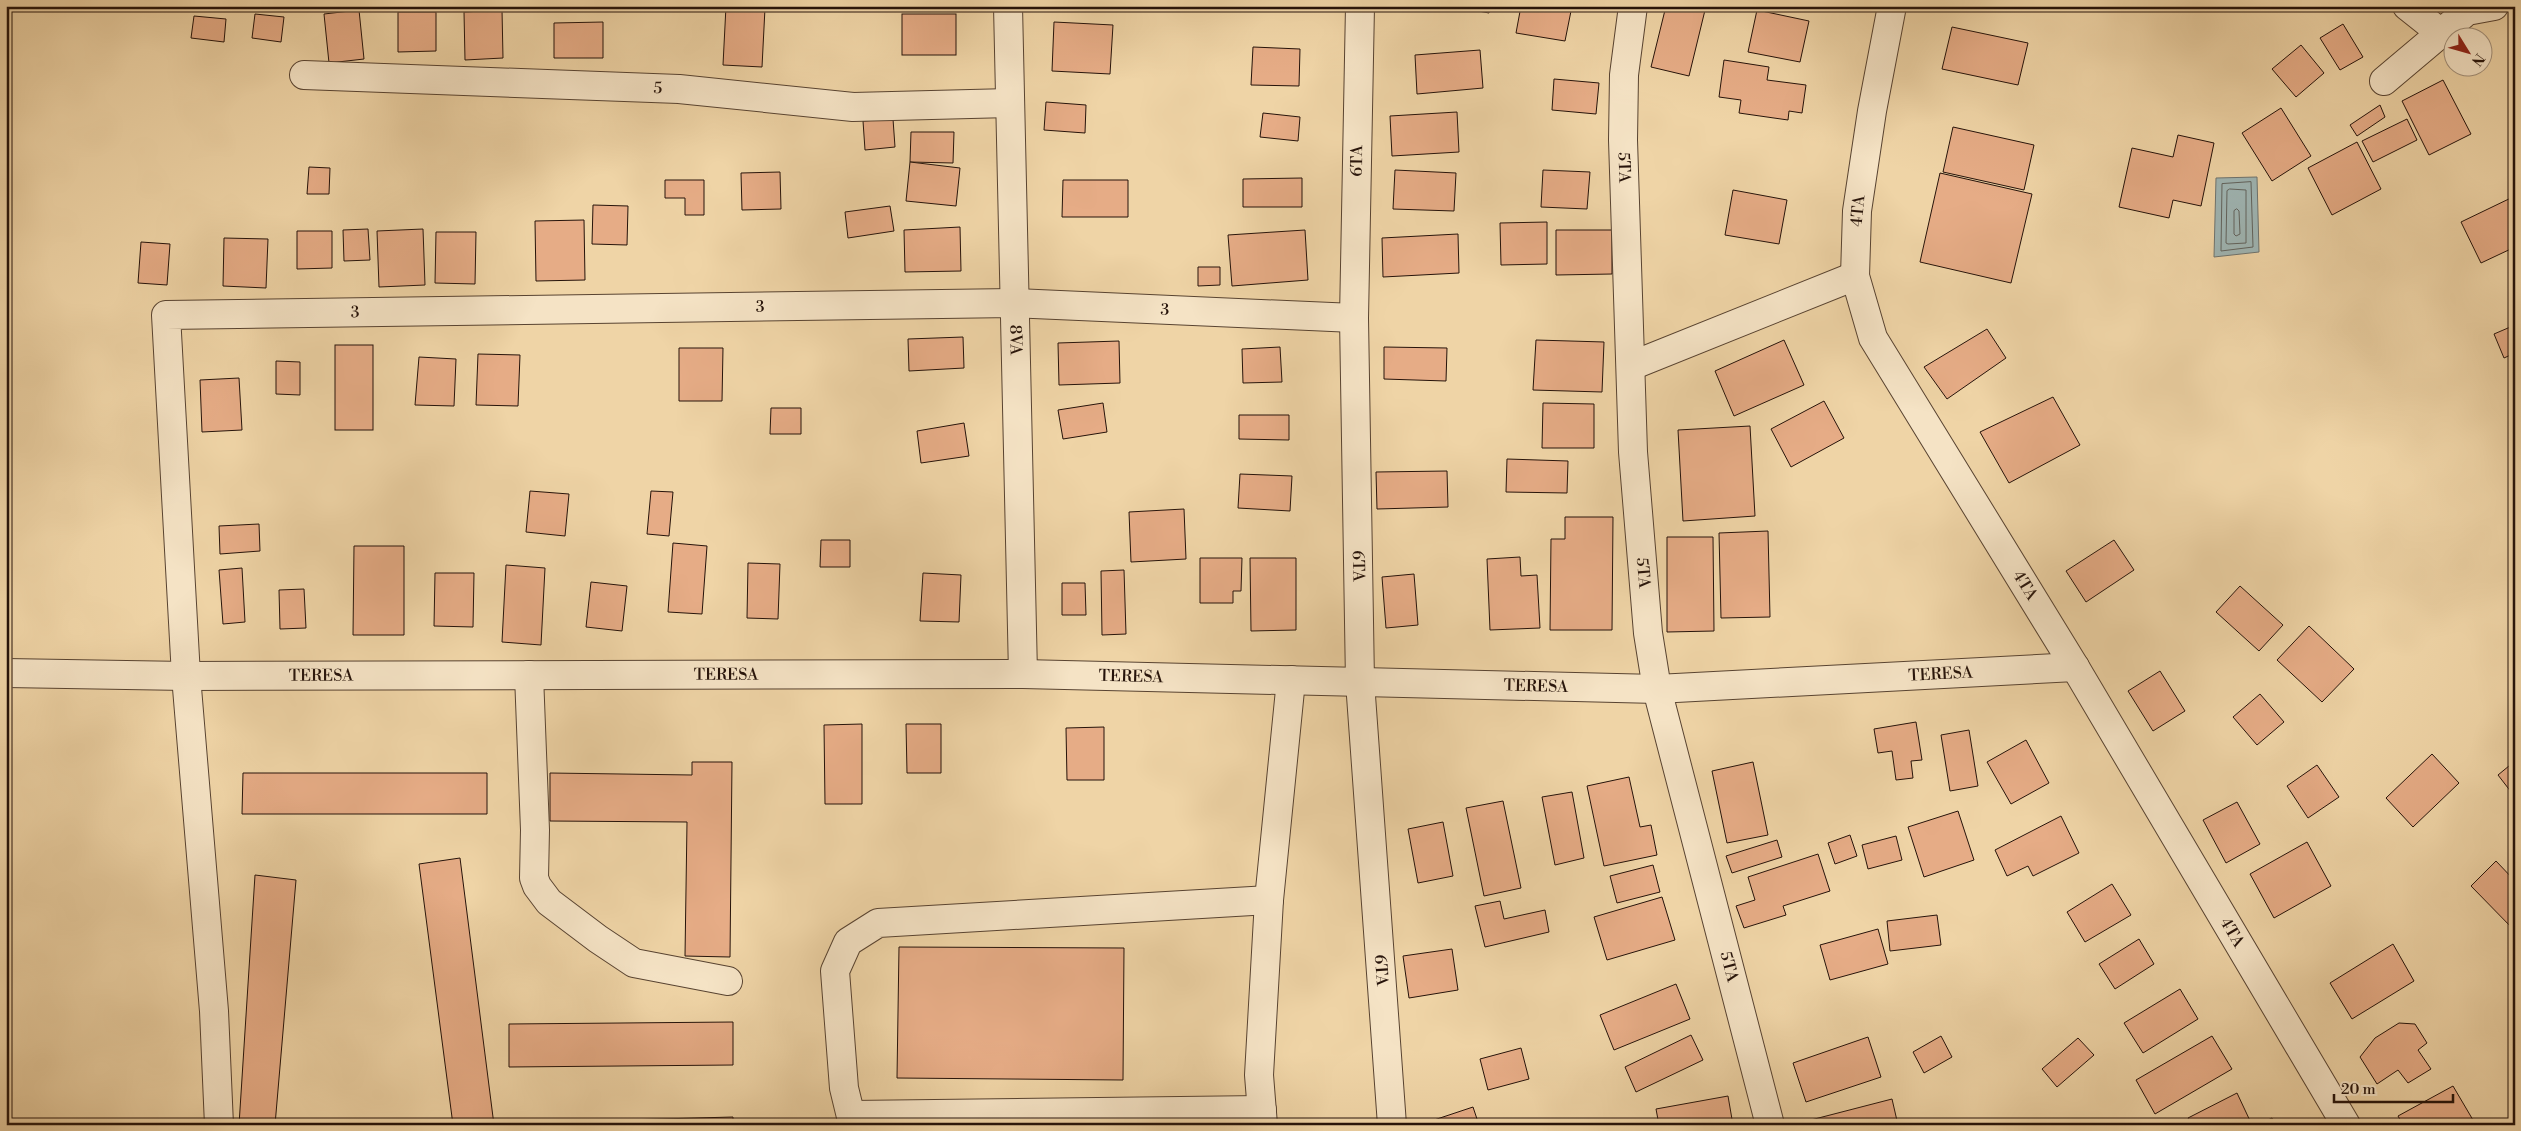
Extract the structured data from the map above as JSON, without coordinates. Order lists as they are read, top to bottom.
{
  "streets": {
    "street": [
      "5",
      "6TA",
      "5TA",
      "4TA",
      "3",
      "8VA",
      "TERESA"
    ]
  },
  "crossings": [
    ["5", "8VA"],
    ["6TA", "3"],
    ["6TA", "TERESA"],
    ["5TA", "TERESA"],
    ["4TA", "TERESA"],
    ["3", "8VA"],
    ["3", "TERESA"],
    ["8VA", "TERESA"]
  ],
  "scale_bar": "20 m",
  "north": "bottom right"
}
